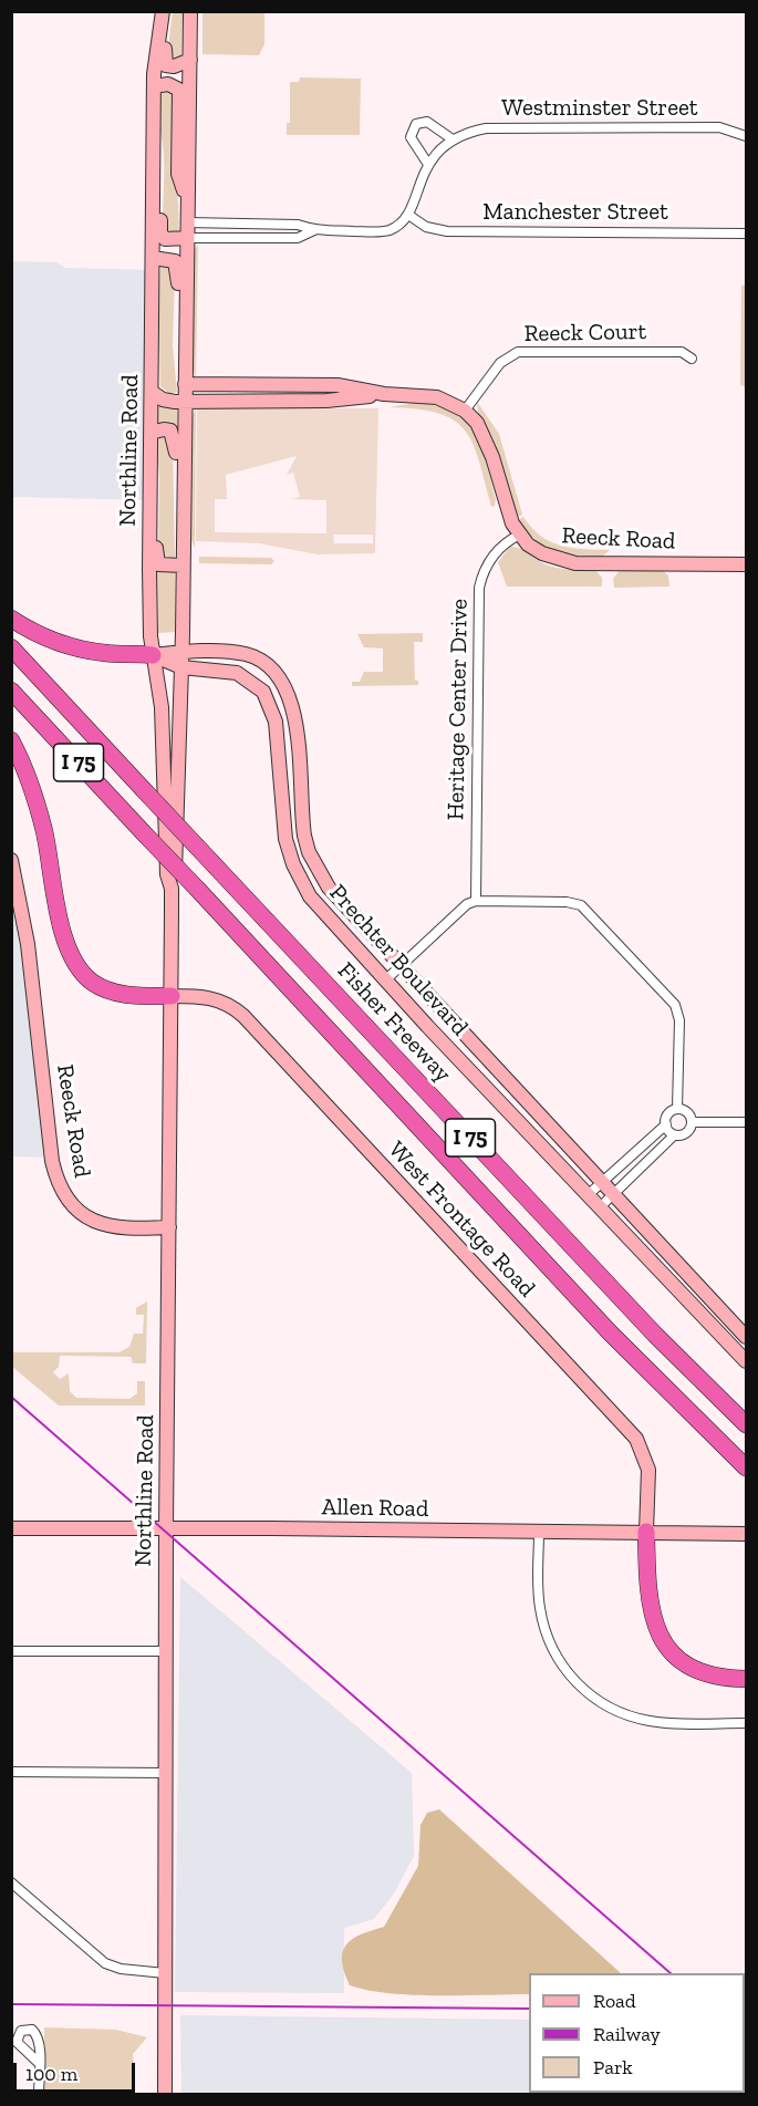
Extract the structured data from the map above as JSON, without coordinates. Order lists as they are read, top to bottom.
{
  "streets": {
    "highway": ["I 75", "Fisher Freeway"],
    "main road": [
      "Northline Road",
      "Reeck Road",
      "Prechter Boulevard",
      "West Frontage Road",
      "Allen Road"
    ],
    "street": [
      "Westminster Street",
      "Manchester Street",
      "Reeck Court",
      "Heritage Center Drive"
    ]
  },
  "crossings": [
    ["Westminster Street", "Manchester Street"],
    ["Reeck Court", "Reeck Road"],
    ["Northline Road", "Reeck Road"],
    ["Northline Road", "Prechter Boulevard"],
    ["Northline Road", "West Frontage Road"],
    ["Northline Road", "Allen Road"],
    ["Reeck Road", "Heritage Center Drive"],
    ["West Frontage Road", "Allen Road"]
  ],
  "legend": ["Road", "Railway", "Park"],
  "scale_bar": "100 m"
}
